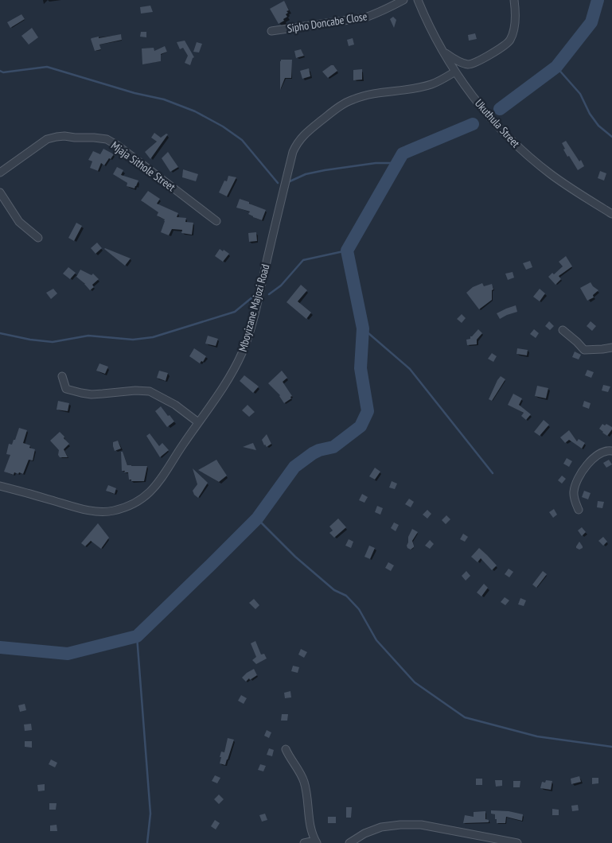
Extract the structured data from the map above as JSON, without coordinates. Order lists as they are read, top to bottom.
{
  "streets": {
    "street": [
      "Sipho Doncabe Close",
      "Ukuthula Street",
      "Mjaja Sithole Street",
      "Mboyizane Majozi Road"
    ]
  },
  "crossings": [
    ["Ukuthula Street", "Mboyizane Majozi Road"]
  ]
}
